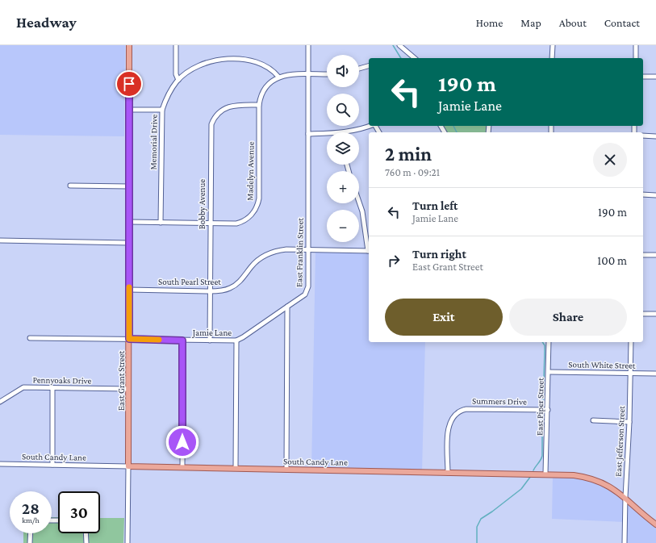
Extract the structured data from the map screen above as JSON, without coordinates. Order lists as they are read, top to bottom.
{
  "streets": {
    "main road": ["East Grant Street", "South Candy Lane"],
    "street": [
      "Memorial Drive",
      "Madelyn Avenue",
      "Bobby Avenue",
      "East Franklin Street",
      "South Pearl Street",
      "Jamie Lane",
      "South White Street",
      "Pennyoaks Drive",
      "Summers Drive",
      "East Piper Street",
      "East Jefferson Street"
    ]
  },
  "crossings": [
    ["Memorial Drive", "Madelyn Avenue"],
    ["Madelyn Avenue", "Bobby Avenue"],
    ["Madelyn Avenue", "East Grant Street"],
    ["Bobby Avenue", "South Pearl Street"],
    ["Bobby Avenue", "Jamie Lane"],
    ["East Franklin Street", "South Pearl Street"],
    ["East Franklin Street", "Jamie Lane"],
    ["South Pearl Street", "East Grant Street"],
    ["Jamie Lane", "East Grant Street"],
    ["South White Street", "East Piper Street"],
    ["South White Street", "East Jefferson Street"],
    ["Pennyoaks Drive", "East Grant Street"],
    ["East Grant Street", "South Candy Lane"],
    ["Summers Drive", "East Piper Street"],
    ["Summers Drive", "South Candy Lane"],
    ["East Piper Street", "South Candy Lane"],
    ["East Jefferson Street", "South Candy Lane"]
  ],
  "page": {
    "header": "Headway",
    "nav": [
      "Home",
      "Map",
      "About",
      "Contact"
    ],
    "map_buttons": ["+", "−"],
    "turn": ["190 m", "Jamie Lane"],
    "heading": ["2 min", "760 m · 09:21"],
    "list": [
      {
        "name": "Turn left",
        "note": "Jamie Lane",
        "value": "190 m"
      },
      {
        "name": "Turn right",
        "note": "East Grant Street",
        "value": "100 m"
      }
    ],
    "buttons": ["Exit", "Share"],
    "speed": "28 km/h",
    "limit": "30"
  }
}
